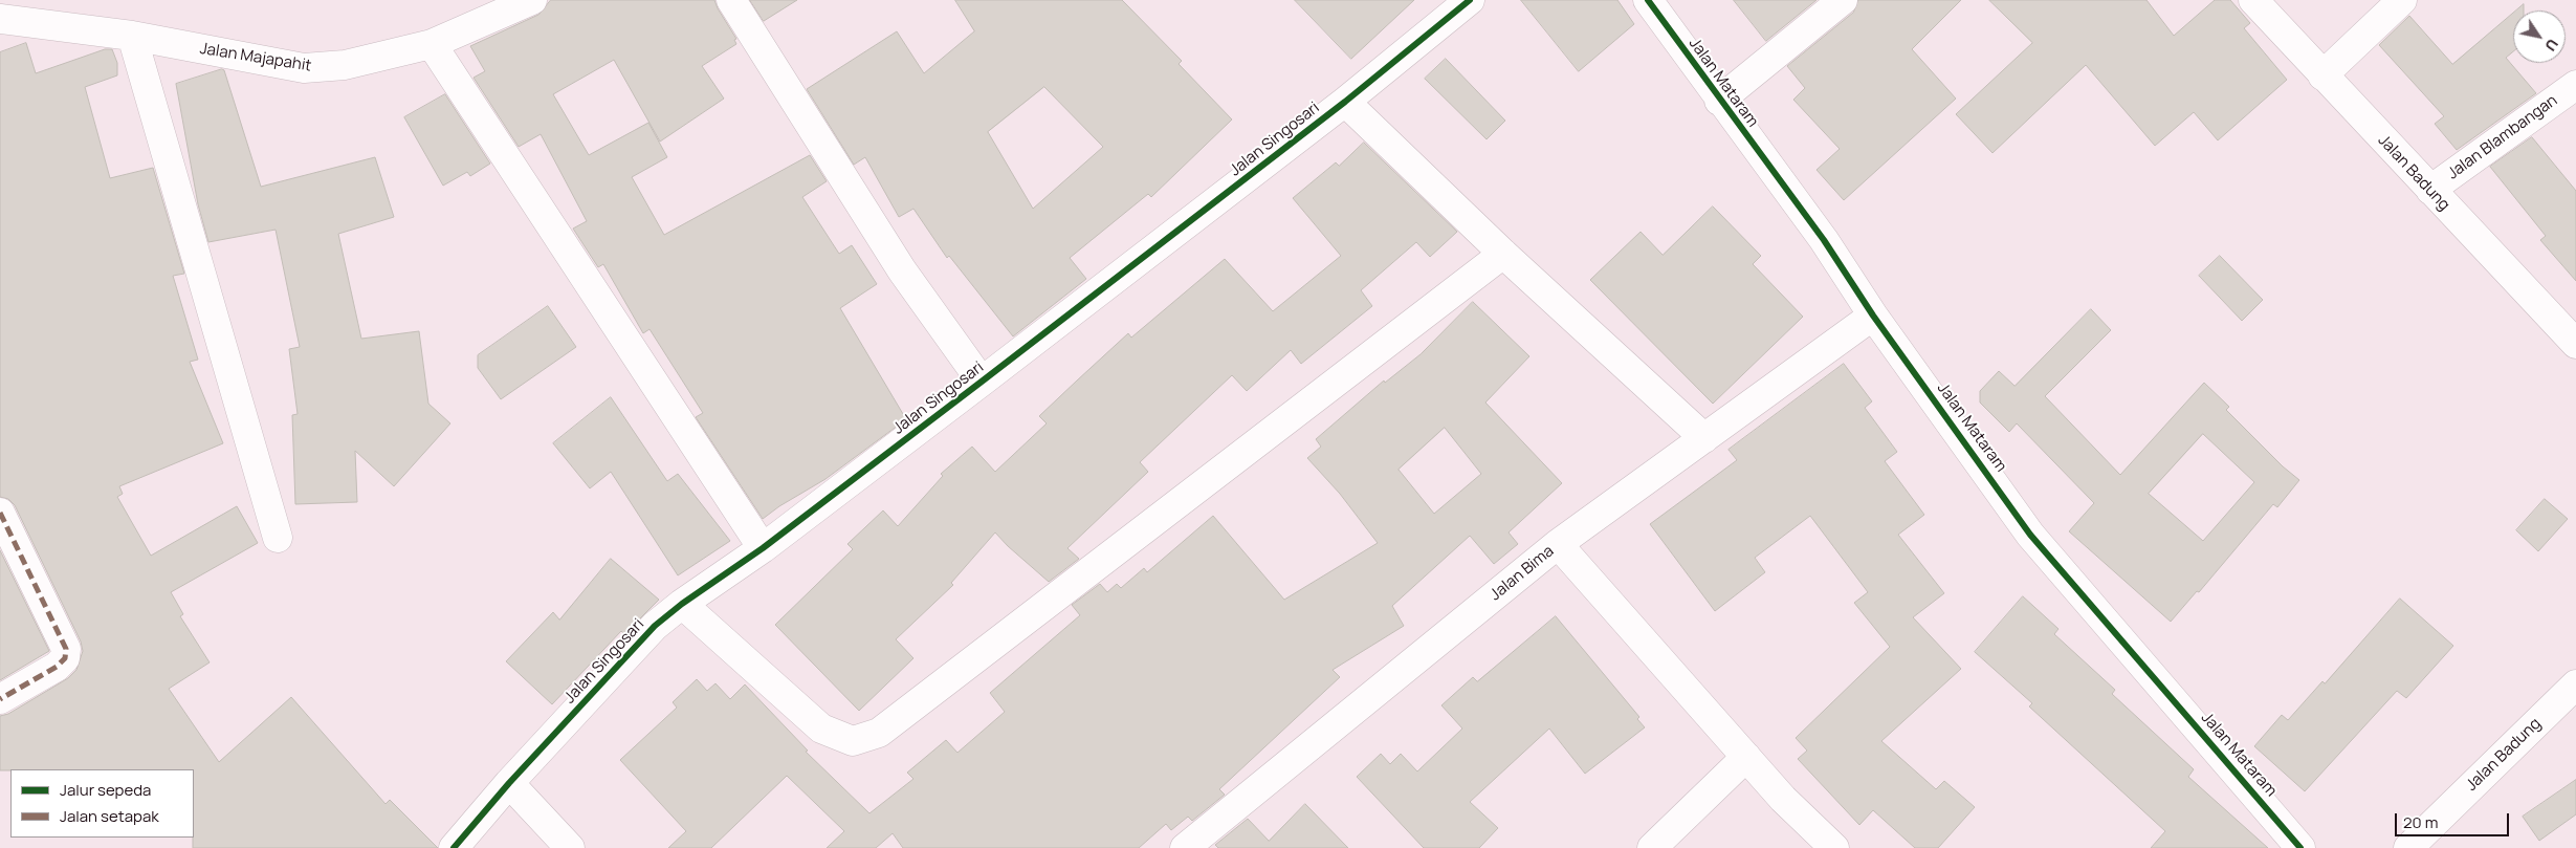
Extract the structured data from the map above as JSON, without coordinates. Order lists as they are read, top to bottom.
{
  "streets": {
    "street": [
      "Jalan Majapahit",
      "Jalan Mataram",
      "Jalan Blambangan",
      "Jalan Singosari",
      "Jalan Badung",
      "Jalan Bima"
    ]
  },
  "crossings": [
    ["Jalan Mataram", "Jalan Bima"],
    ["Jalan Blambangan", "Jalan Badung"]
  ],
  "legend": ["Jalur sepeda", "Jalan setapak"],
  "scale_bar": "20 m",
  "north": "bottom right"
}
